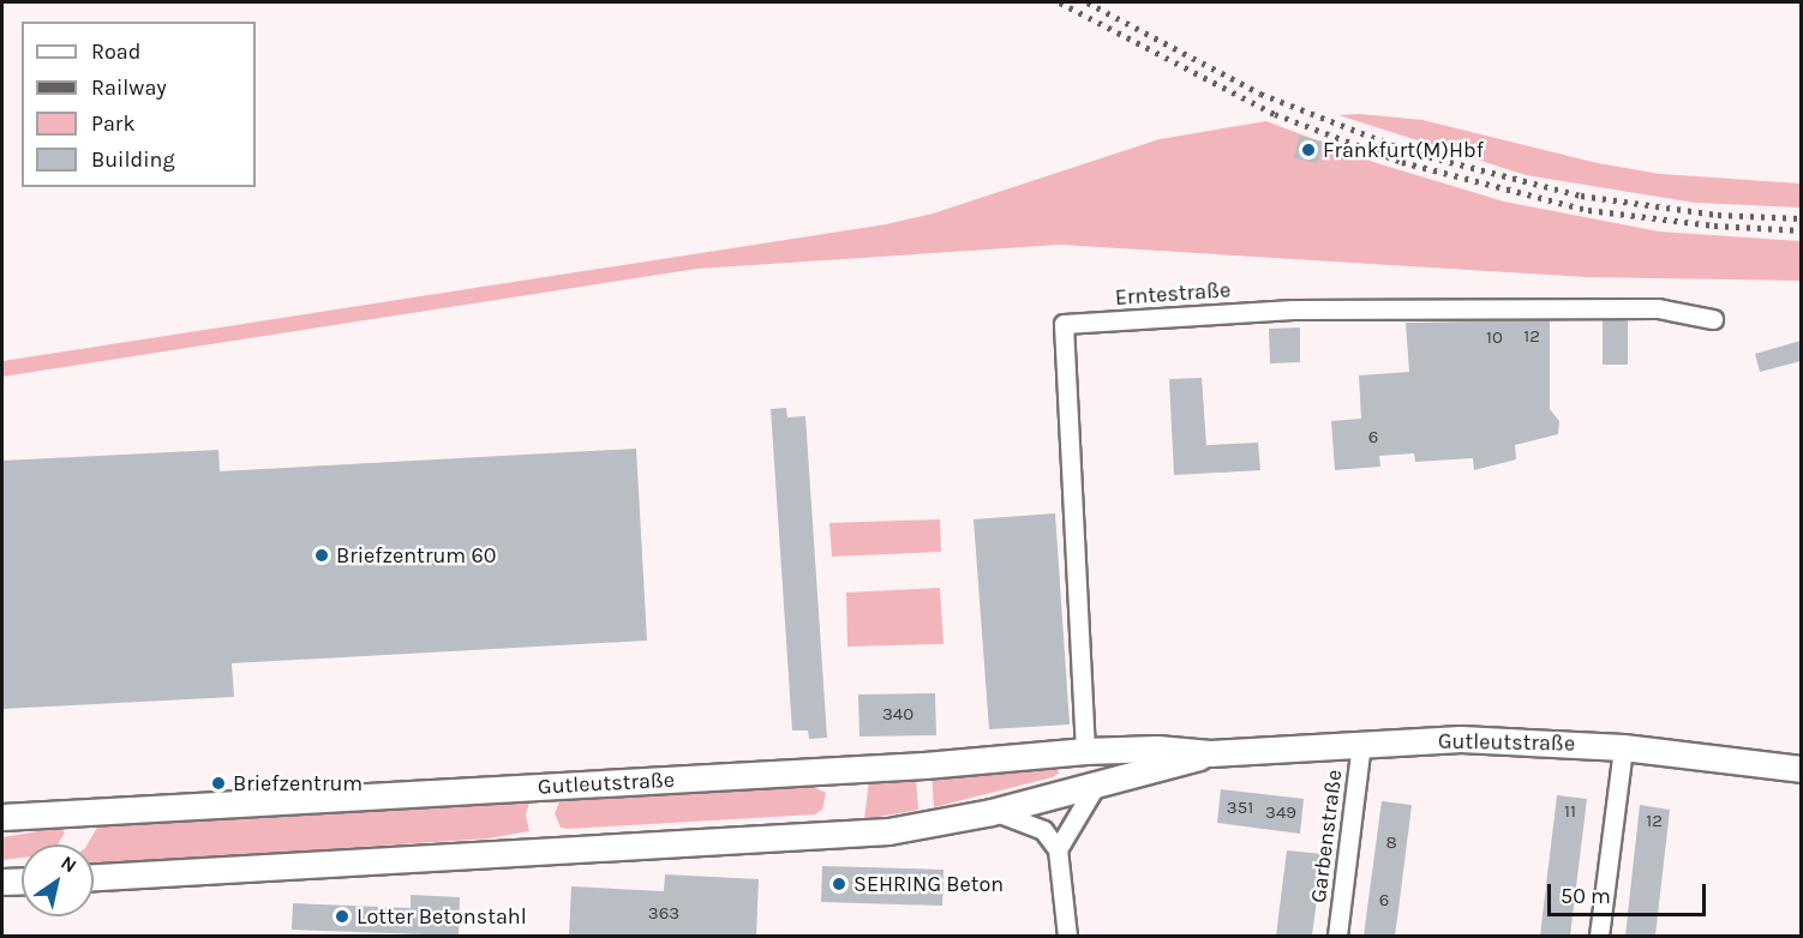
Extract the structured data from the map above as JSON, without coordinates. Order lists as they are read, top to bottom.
{
  "streets": {
    "main road": ["Gutleutstraße"],
    "street": ["Erntestraße", "Garbenstraße"]
  },
  "crossings": [
    ["Erntestraße", "Gutleutstraße"],
    ["Gutleutstraße", "Garbenstraße"]
  ],
  "places": [
    "Frankfurt(M)Hbf",
    "Briefzentrum 60",
    "Briefzentrum",
    "SEHRING Beton",
    "Lotter Betonstahl"
  ],
  "house_numbers": [
    "12",
    "10",
    "6",
    "340",
    "351",
    "11",
    "349",
    "12",
    "8",
    "6",
    "363"
  ],
  "legend": [
    "Road",
    "Railway",
    "Park",
    "Building"
  ],
  "scale_bar": "50 m",
  "north": "top right"
}
